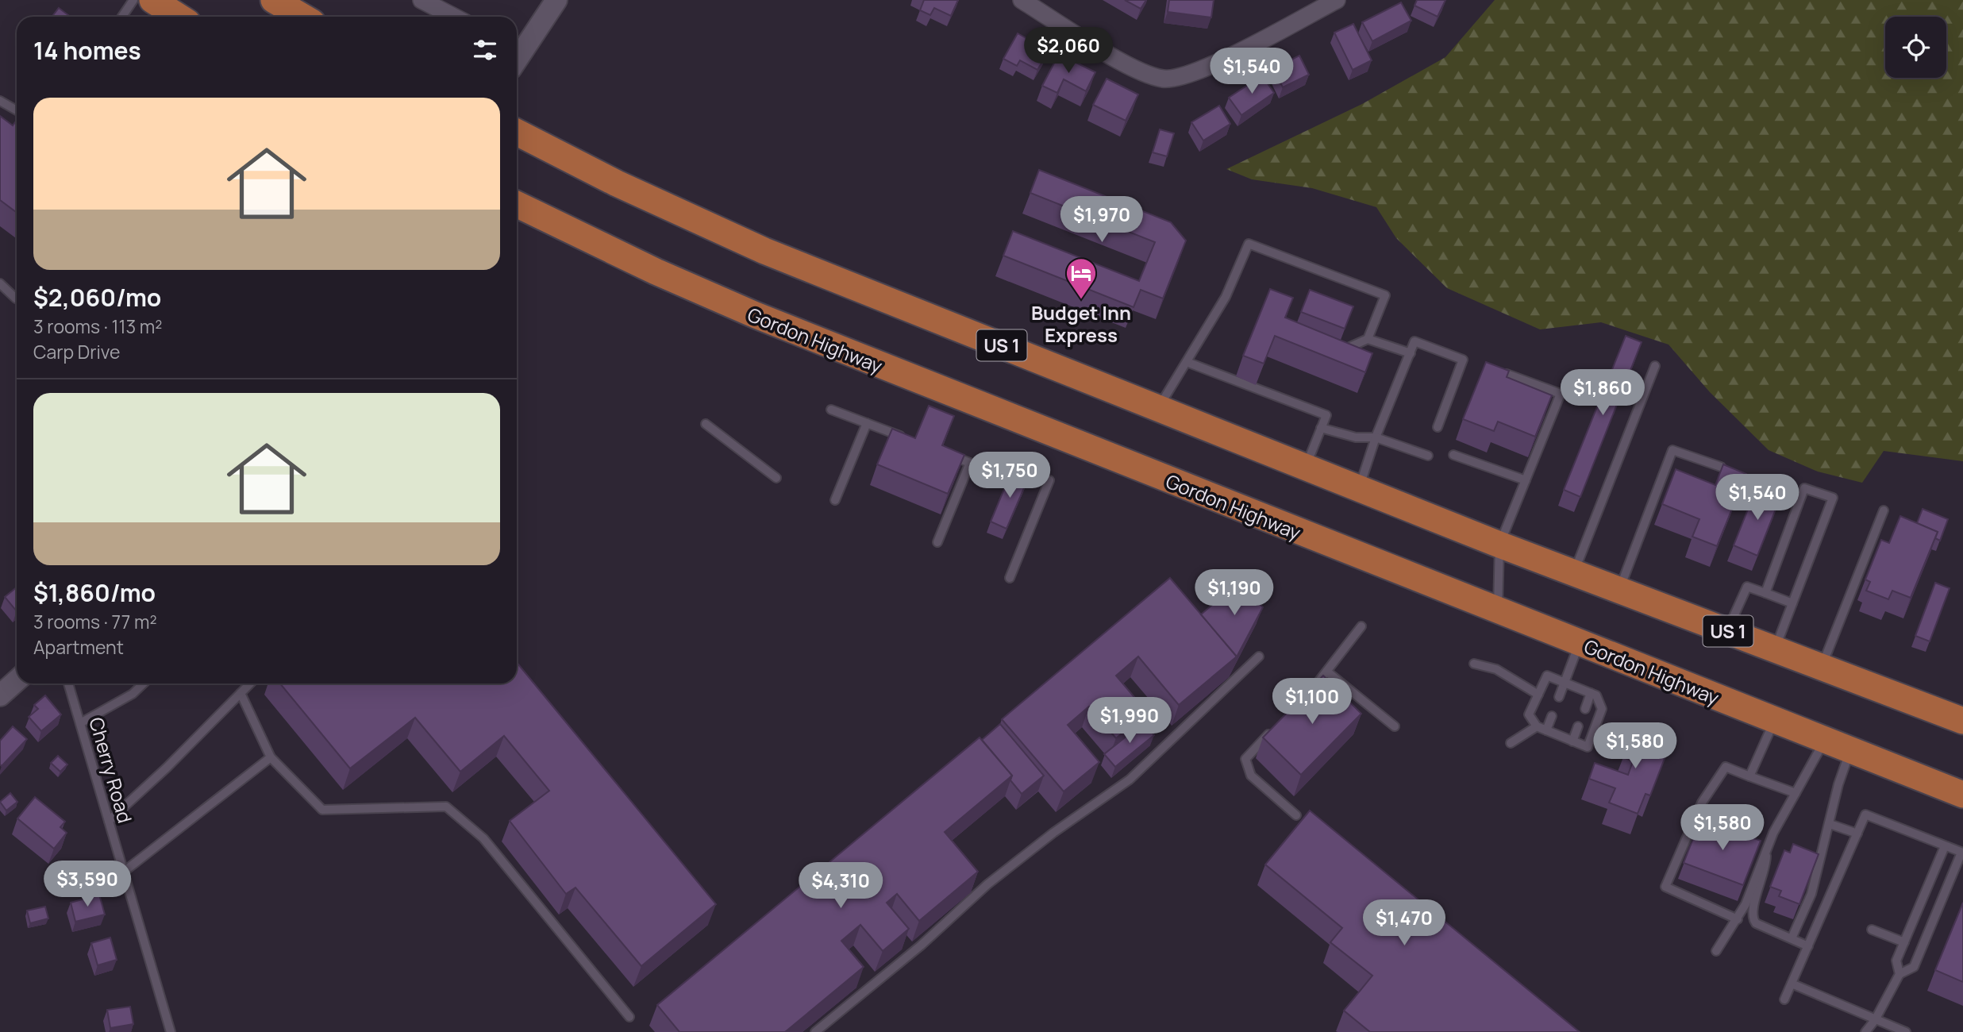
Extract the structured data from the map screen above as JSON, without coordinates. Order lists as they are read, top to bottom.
{
  "streets": {
    "highway": ["Gordon Highway", "US 1"],
    "lane": ["Cherry Road"]
  },
  "places": {
    "hotel": ["Budget Inn Express"]
  },
  "page": {
    "heading": "14 homes",
    "price": [
      "$2,060",
      "$1,540",
      "$1,970",
      "$1,860",
      "$1,750",
      "$1,540",
      "$1,190",
      "$1,100",
      "$1,990",
      "$1,580",
      "$1,580",
      "$3,590",
      "$4,310",
      "$1,470"
    ],
    "list": [
      {
        "name": "$2,060/mo",
        "note": "3 rooms · 113 m² · Carp Drive"
      },
      {
        "name": "$1,860/mo",
        "note": "3 rooms · 77 m² · Apartment"
      }
    ]
  }
}
